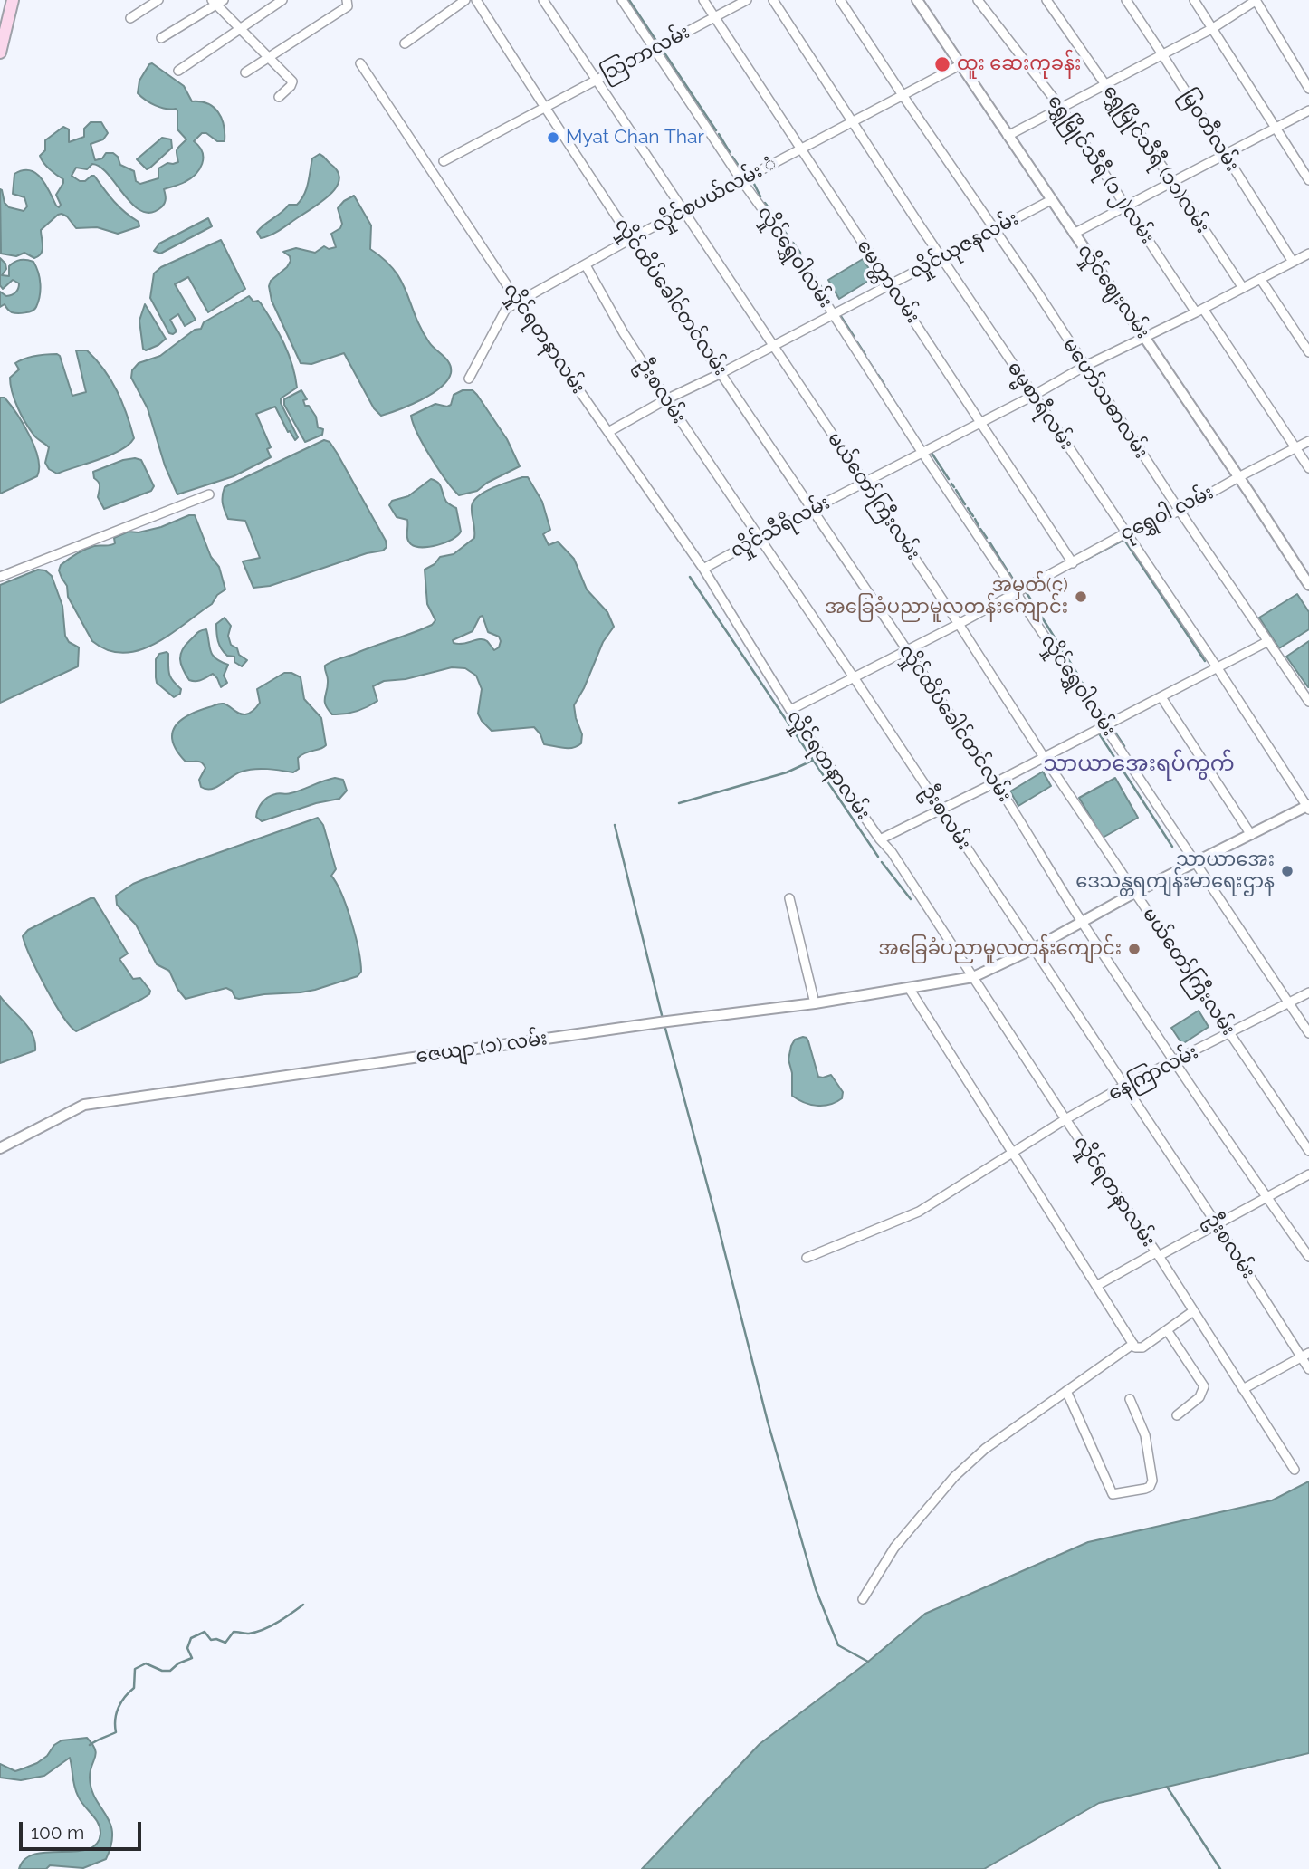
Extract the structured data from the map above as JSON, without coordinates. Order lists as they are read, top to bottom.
{
  "streets": {
    "street": [
      "သြဘာလမ်း",
      "မြဝတီလမ်း",
      "ရွှေမြိုင်သီရီ (၁၁)လမ်း",
      "ရွှေမြိုင်သီရီ (၁၂)လမ်း",
      "လှိုင်စပယ်လမ်း ံ",
      "လှိုင်ယုဇနလမ်း",
      "လှိုင်ရွှေဝါလမ်း",
      "မေတ္တာလမ်း",
      "လှိုင်ဈေးလမ်း",
      "လှိုင်ထိပ်ခေါင်တင်လမ်း",
      "လှိုင်ရတနာလမ်း",
      "ဦးစလမ်း",
      "မဟော်သဓာလမ်း",
      "ဓမ္မစာရီလမ်း",
      "မယ်တော်ကြီးလမ်း",
      "ငုရွှေဝါ လမ်း",
      "လှိုင်သီရိလမ်း",
      "ဇေယျာ (၁) လမ်း",
      "နေကြာလမ်း"
    ]
  },
  "crossings": [
    ["သြဘာလမ်း", "လှိုင်ရွှေဝါလမ်း"],
    ["သြဘာလမ်း", "မေတ္တာလမ်း"],
    ["သြဘာလမ်း", "လှိုင်ထိပ်ခေါင်တင်လမ်း"],
    ["သြဘာလမ်း", "မယ်တော်ကြီးလမ်း"],
    ["မြဝတီလမ်း", "လှိုင်သီရိလမ်း"],
    ["ရွှေမြိုင်သီရီ (၁၁)လမ်း", "လှိုင်သီရိလမ်း"],
    ["ရွှေမြိုင်သီရီ (၁၂)လမ်း", "ငုရွှေဝါ လမ်း"],
    ["ရွှေမြိုင်သီရီ (၁၂)လမ်း", "လှိုင်သီရိလမ်း"],
    ["လှိုင်စပယ်လမ်း ံ", "လှိုင်ရွှေဝါလမ်း"],
    ["လှိုင်စပယ်လမ်း ံ", "မေတ္တာလမ်း"],
    ["လှိုင်စပယ်လမ်း ံ", "လှိုင်ဈေးလမ်း"],
    ["လှိုင်စပယ်လမ်း ံ", "လှိုင်ထိပ်ခေါင်တင်လမ်း"],
    ["လှိုင်စပယ်လမ်း ံ", "လှိုင်ရတနာလမ်း"],
    ["လှိုင်စပယ်လမ်း ံ", "ဦးစလမ်း"],
    ["လှိုင်စပယ်လမ်း ံ", "မဟော်သဓာလမ်း"],
    ["လှိုင်စပယ်လမ်း ံ", "ဓမ္မစာရီလမ်း"],
    ["လှိုင်စပယ်လမ်း ံ", "မယ်တော်ကြီးလမ်း"],
    ["လှိုင်ယုဇနလမ်း", "လှိုင်ရွှေဝါလမ်း"],
    ["လှိုင်ယုဇနလမ်း", "မေတ္တာလမ်း"],
    ["လှိုင်ယုဇနလမ်း", "လှိုင်ဈေးလမ်း"],
    ["လှိုင်ယုဇနလမ်း", "လှိုင်ထိပ်ခေါင်တင်လမ်း"],
    ["လှိုင်ယုဇနလမ်း", "လှိုင်ရတနာလမ်း"],
    ["လှိုင်ယုဇနလမ်း", "ဦးစလမ်း"],
    ["လှိုင်ယုဇနလမ်း", "မဟော်သဓာလမ်း"],
    ["လှိုင်ယုဇနလမ်း", "ဓမ္မစာရီလမ်း"],
    ["လှိုင်ယုဇနလမ်း", "မယ်တော်ကြီးလမ်း"],
    ["လှိုင်ရွှေဝါလမ်း", "ငုရွှေဝါ လမ်း"],
    ["လှိုင်ရွှေဝါလမ်း", "လှိုင်သီရိလမ်း"],
    ["လှိုင်ရွှေဝါလမ်း", "ဇေယျာ (၁) လမ်း"],
    ["လှိုင်ရွှေဝါလမ်း", "နေကြာလမ်း"],
    ["မေတ္တာလမ်း", "ငုရွှေဝါ လမ်း"],
    ["မေတ္တာလမ်း", "လှိုင်သီရိလမ်း"],
    ["လှိုင်ဈေးလမ်း", "ငုရွှေဝါ လမ်း"],
    ["လှိုင်ဈေးလမ်း", "လှိုင်သီရိလမ်း"],
    ["လှိုင်ထိပ်ခေါင်တင်လမ်း", "ငုရွှေဝါ လမ်း"],
    ["လှိုင်ထိပ်ခေါင်တင်လမ်း", "လှိုင်သီရိလမ်း"],
    ["လှိုင်ထိပ်ခေါင်တင်လမ်း", "ဇေယျာ (၁) လမ်း"],
    ["လှိုင်ထိပ်ခေါင်တင်လမ်း", "နေကြာလမ်း"],
    ["လှိုင်ရတနာလမ်း", "ငုရွှေဝါ လမ်း"],
    ["လှိုင်ရတနာလမ်း", "လှိုင်သီရိလမ်း"],
    ["လှိုင်ရတနာလမ်း", "ဇေယျာ (၁) လမ်း"],
    ["လှိုင်ရတနာလမ်း", "နေကြာလမ်း"],
    ["ဦးစလမ်း", "ငုရွှေဝါ လမ်း"],
    ["ဦးစလမ်း", "လှိုင်သီရိလမ်း"],
    ["ဦးစလမ်း", "ဇေယျာ (၁) လမ်း"],
    ["ဦးစလမ်း", "နေကြာလမ်း"],
    ["မဟော်သဓာလမ်း", "ငုရွှေဝါ လမ်း"],
    ["မဟော်သဓာလမ်း", "လှိုင်သီရိလမ်း"],
    ["ဓမ္မစာရီလမ်း", "ငုရွှေဝါ လမ်း"],
    ["ဓမ္မစာရီလမ်း", "လှိုင်သီရိလမ်း"],
    ["ဓမ္မစာရီလမ်း", "ဇေယျာ (၁) လမ်း"],
    ["မယ်တော်ကြီးလမ်း", "ငုရွှေဝါ လမ်း"],
    ["မယ်တော်ကြီးလမ်း", "လှိုင်သီရိလမ်း"],
    ["မယ်တော်ကြီးလမ်း", "ဇေယျာ (၁) လမ်း"],
    ["မယ်တော်ကြီးလမ်း", "နေကြာလမ်း"]
  ],
  "districts": ["သာယာအေးရပ်ကွက်"],
  "places": [
    "ထူး ဆေးကုခန်း",
    "Myat Chan Thar",
    "အမှတ်(၄) အခြေခံပညာမူလတန်းကျောင်း",
    "သာယာအေး ဒေသန္တရကျန်းမာရေးဌာန",
    "အခြေခံပညာမူလတန်းကျောင်း"
  ],
  "scale_bar": "100 m"
}
